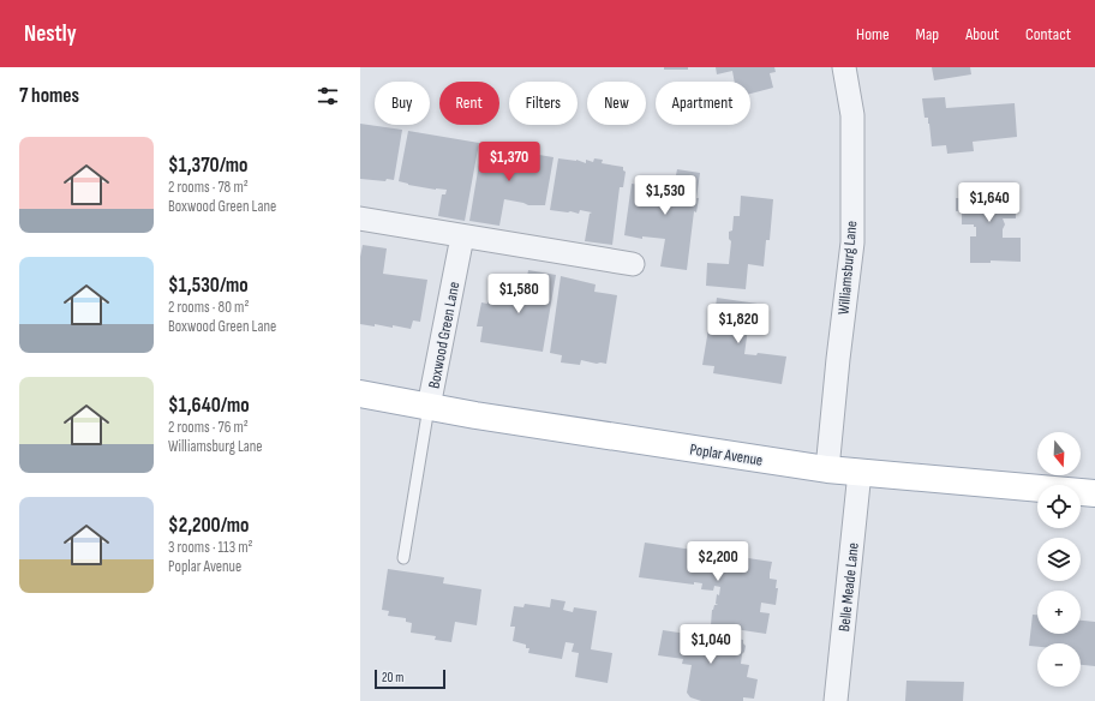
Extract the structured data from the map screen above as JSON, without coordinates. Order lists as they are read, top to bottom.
{
  "streets": {
    "main road": ["Poplar Avenue"],
    "street": ["Williamsburg Lane", "Boxwood Green Lane", "Belle Meade Lane"]
  },
  "crossings": [
    ["Williamsburg Lane", "Poplar Avenue"],
    ["Boxwood Green Lane", "Poplar Avenue"],
    ["Poplar Avenue", "Belle Meade Lane"]
  ],
  "scale_bar": "20 m",
  "north": "bottom",
  "page": {
    "header": "Nestly",
    "nav": [
      "Home",
      "Map",
      "About",
      "Contact"
    ],
    "heading": "7 homes",
    "chip": [
      "Buy",
      "Rent",
      "Filters",
      "New",
      "Apartment"
    ],
    "list": [
      {
        "name": "$1,370/mo",
        "note": "2 rooms · 78 m² · Boxwood Green Lane"
      },
      {
        "name": "$1,530/mo",
        "note": "2 rooms · 80 m² · Boxwood Green Lane"
      },
      {
        "name": "$1,640/mo",
        "note": "2 rooms · 76 m² · Williamsburg Lane"
      },
      {
        "name": "$2,200/mo",
        "note": "3 rooms · 113 m² · Poplar Avenue"
      }
    ],
    "price": [
      "$1,370",
      "$1,530",
      "$1,640",
      "$1,580",
      "$1,820",
      "$2,200",
      "$1,040"
    ],
    "map_buttons": ["+", "−"],
    "scale": "20 m"
  }
}
